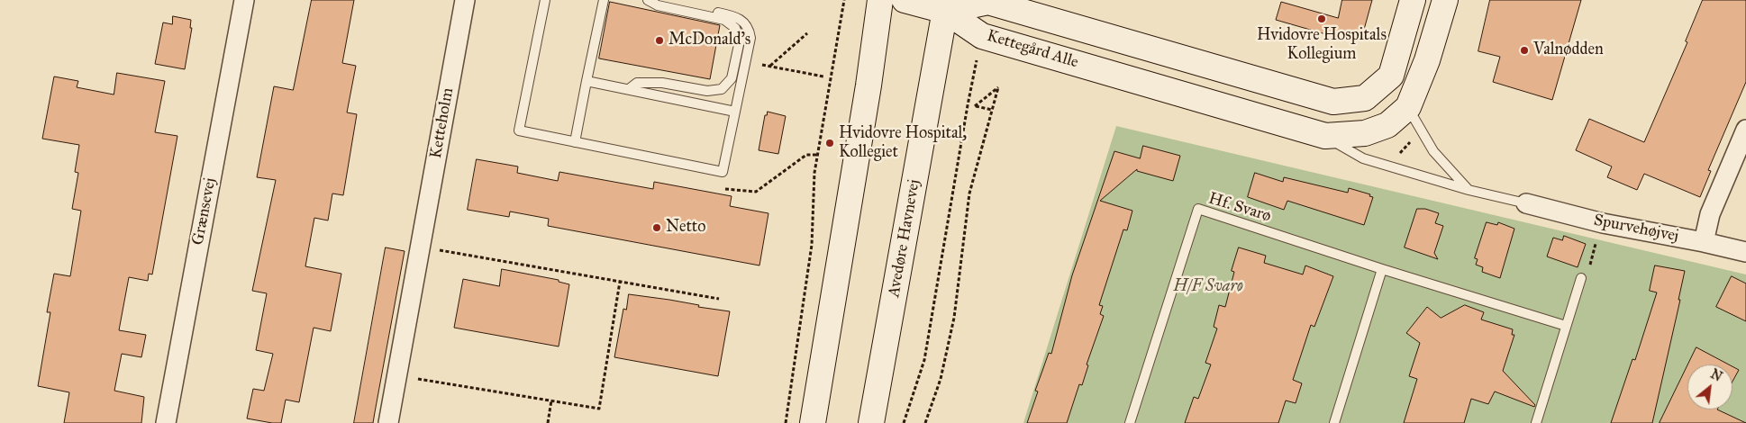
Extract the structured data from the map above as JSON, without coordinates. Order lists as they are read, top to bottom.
{
  "streets": {
    "street": [
      "Kettegård Alle",
      "Ketteholm",
      "Grænsevej",
      "Spurvehøjvej",
      "Avedøre Havnevej"
    ],
    "lane": ["Hf. Svarø"]
  },
  "crossings": [
    ["Kettegård Alle", "Avedøre Havnevej"]
  ],
  "parks": ["H/F Svarø"],
  "places": [
    "Hvidovre Hospitals Kollegium",
    "McDonald's",
    "Valnødden",
    "Hvidovre Hospital, Kollegiet",
    "Netto"
  ],
  "north": "top right"
}
